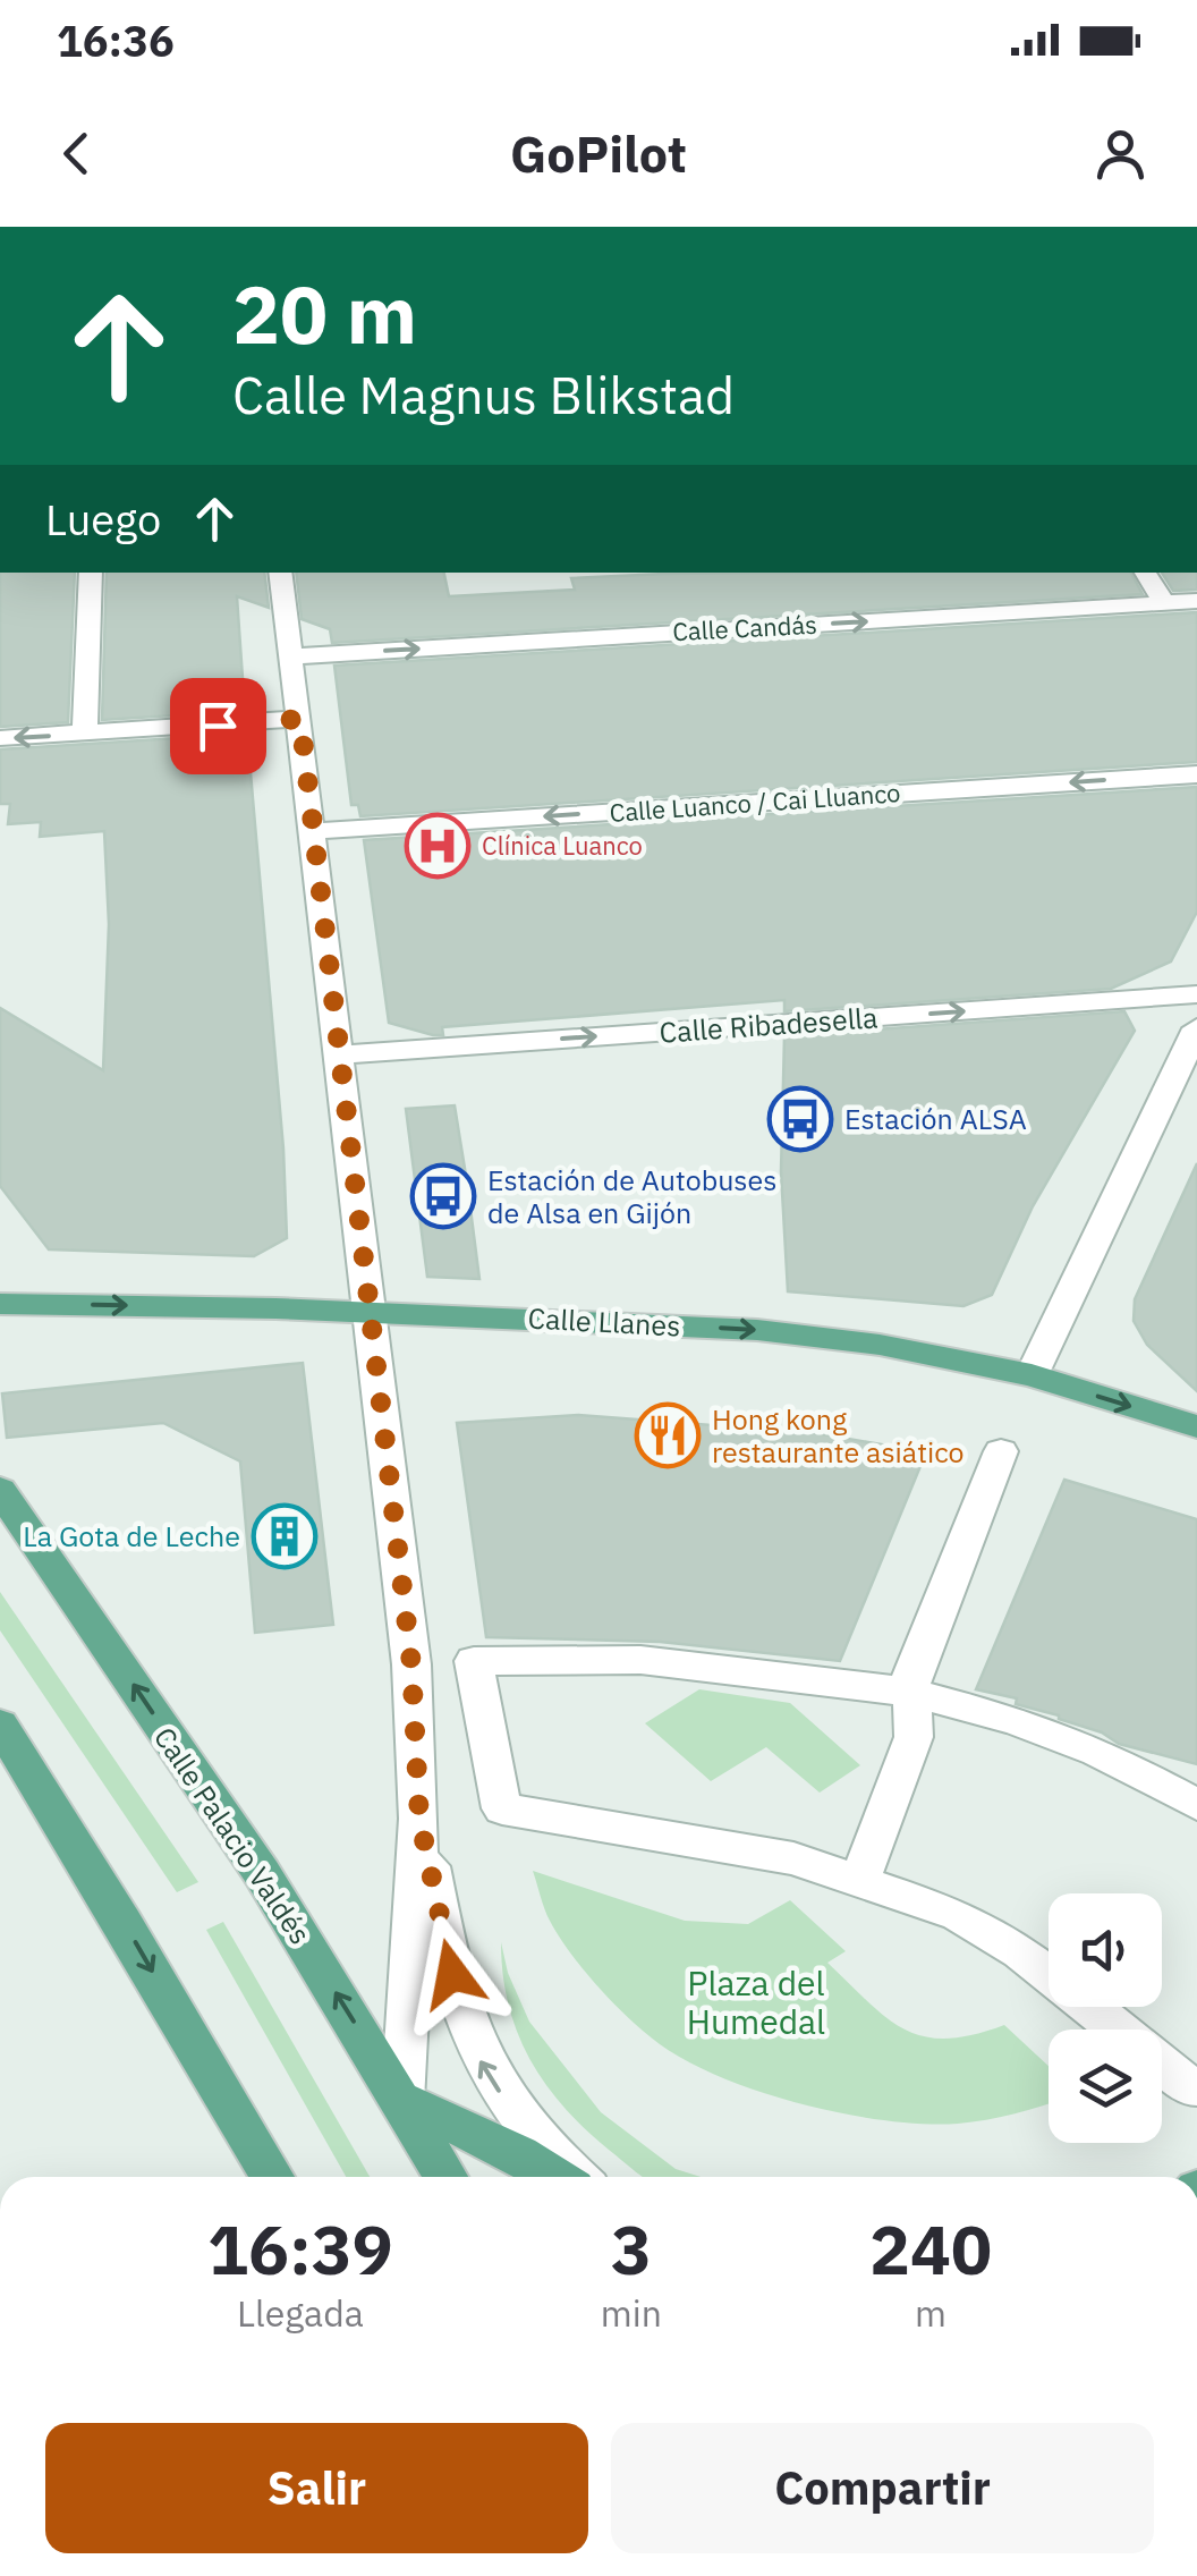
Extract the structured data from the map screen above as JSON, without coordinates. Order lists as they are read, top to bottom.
{
  "streets": {
    "main road": ["Calle Llanes", "Calle Palacio Valdés"],
    "street": ["Calle Candás", "Calle Luanco / Cai Lluanco", "Calle Ribadesella"]
  },
  "one_way": [
    "Calle Candás",
    "Calle Luanco / Cai Lluanco",
    "Calle Ribadesella",
    "Calle Llanes"
  ],
  "parks": ["Plaza del Humedal"],
  "places": {
    "hospital": ["Clínica Luanco"],
    "bus stop": ["Estación ALSA", "Estación de Autobuses de Alsa en Gijón"],
    "restaurant": ["Hong kong restaurante asiático"],
    "building": ["La Gota de Leche"]
  },
  "page": {
    "status": "16:36",
    "header": "GoPilot",
    "turn": ["20 m", "Calle Magnus Blikstad"],
    "then": "Luego",
    "eta": [
      "16:39",
      "Llegada",
      "3",
      "min",
      "240",
      "m"
    ],
    "buttons": ["Salir", "Compartir"]
  }
}
